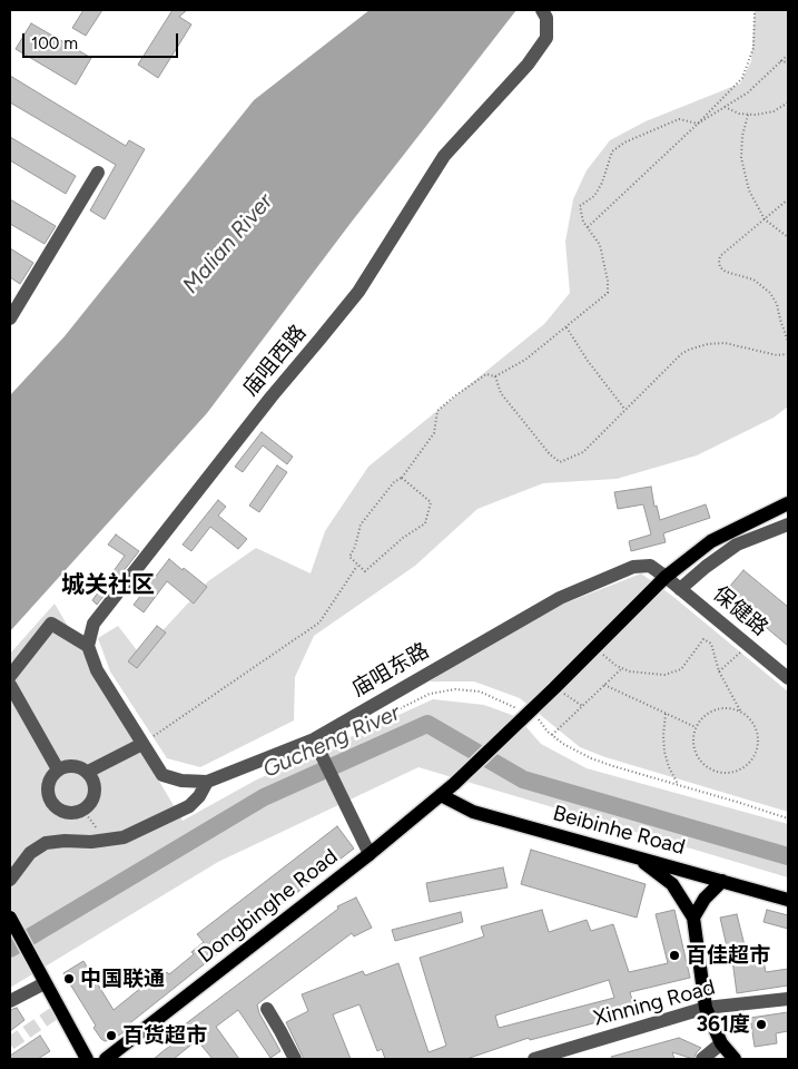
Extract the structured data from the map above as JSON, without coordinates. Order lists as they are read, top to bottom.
{
  "streets": {
    "main road": ["Beibinhe Road", "Dongbinghe Road"],
    "street": [
      "庙咀西路",
      "保健路",
      "庙咀东路",
      "Xinning Road"
    ]
  },
  "crossings": [
    ["保健路", "庙咀东路"],
    ["保健路", "Dongbinghe Road"],
    ["庙咀东路", "Dongbinghe Road"],
    ["Beibinhe Road", "Dongbinghe Road"]
  ],
  "districts": ["城关社区"],
  "water": ["Malian River", "Gucheng River"],
  "places": [
    "百佳超市",
    "中国联通",
    "361度",
    "百货超市"
  ],
  "scale_bar": "100 m"
}
